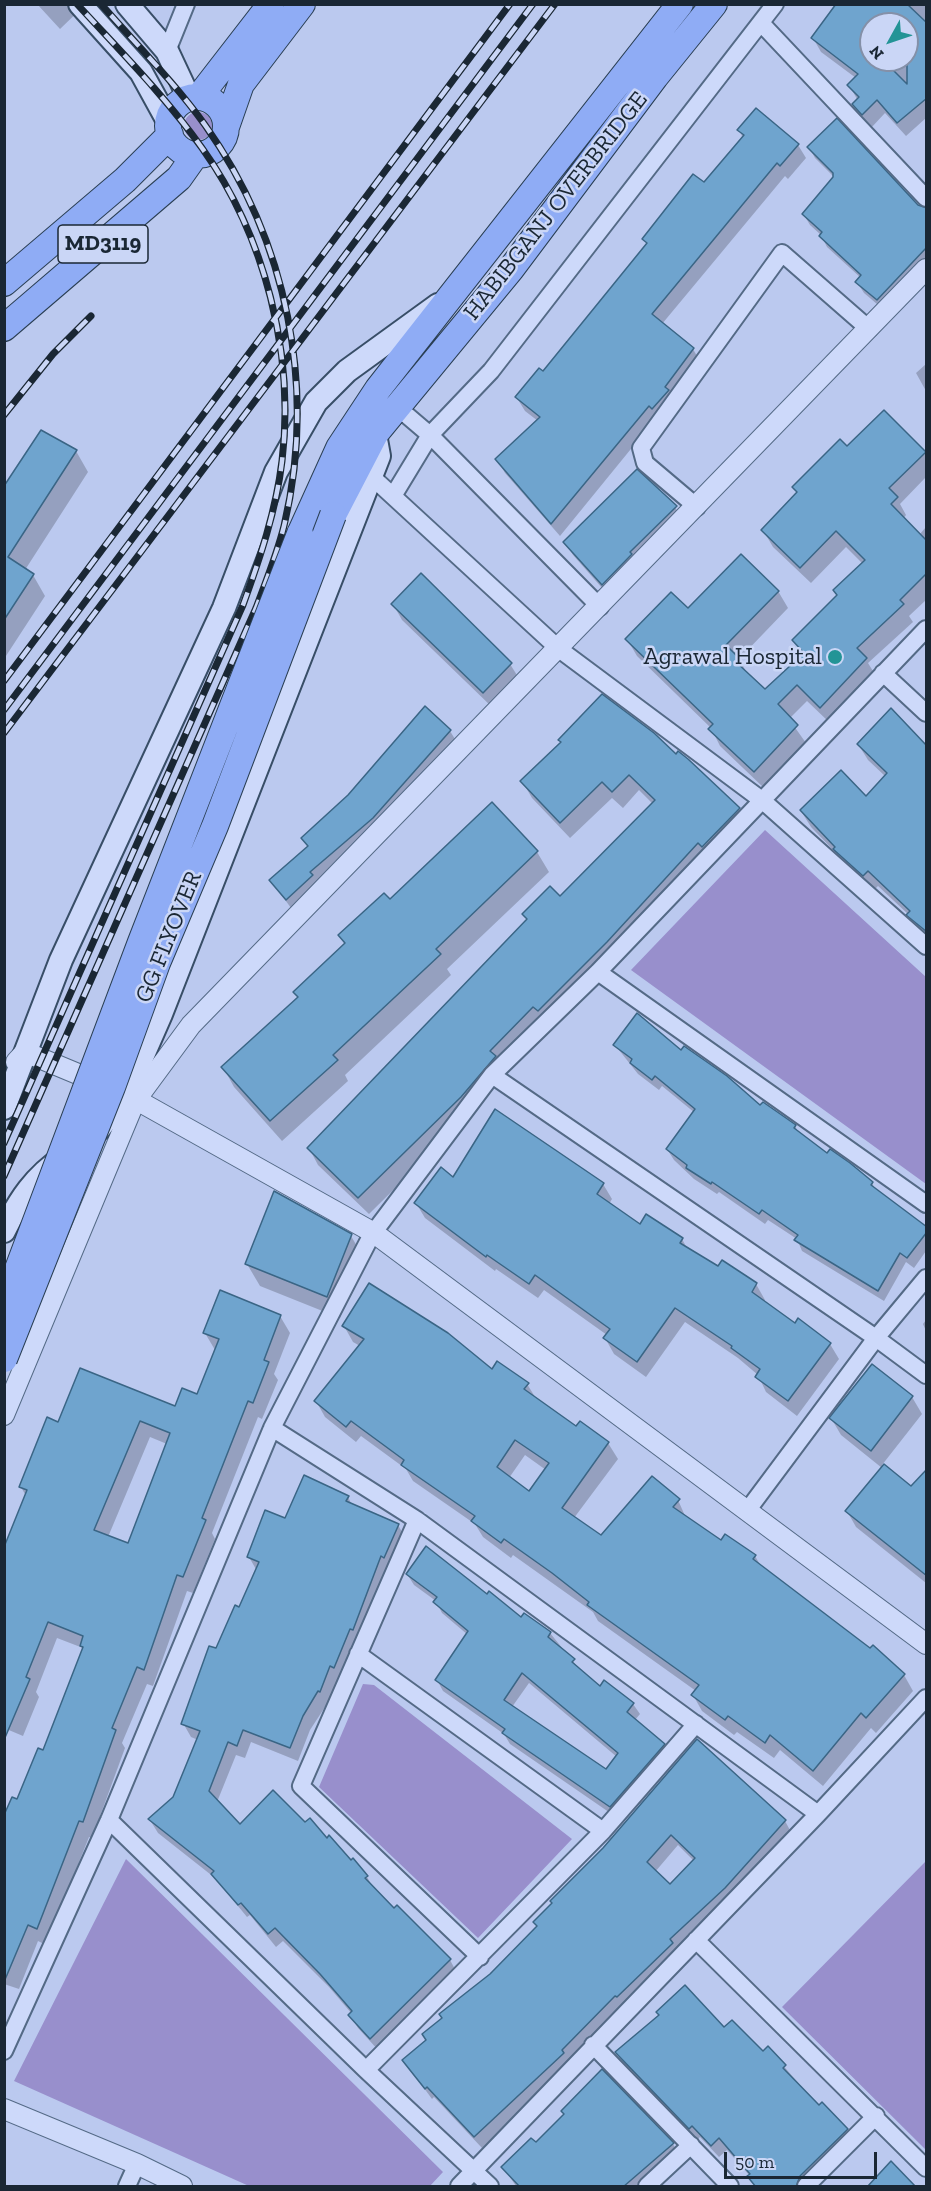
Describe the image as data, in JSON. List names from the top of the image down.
{
  "streets": {
    "main road": ["HABIBGANJ OVERBRIDGE", "MD3119", "GG FLYOVER"]
  },
  "crossings": [
    ["HABIBGANJ OVERBRIDGE", "GG FLYOVER"]
  ],
  "places": ["Agrawal Hospital"],
  "scale_bar": "50 m",
  "north": "bottom left"
}
